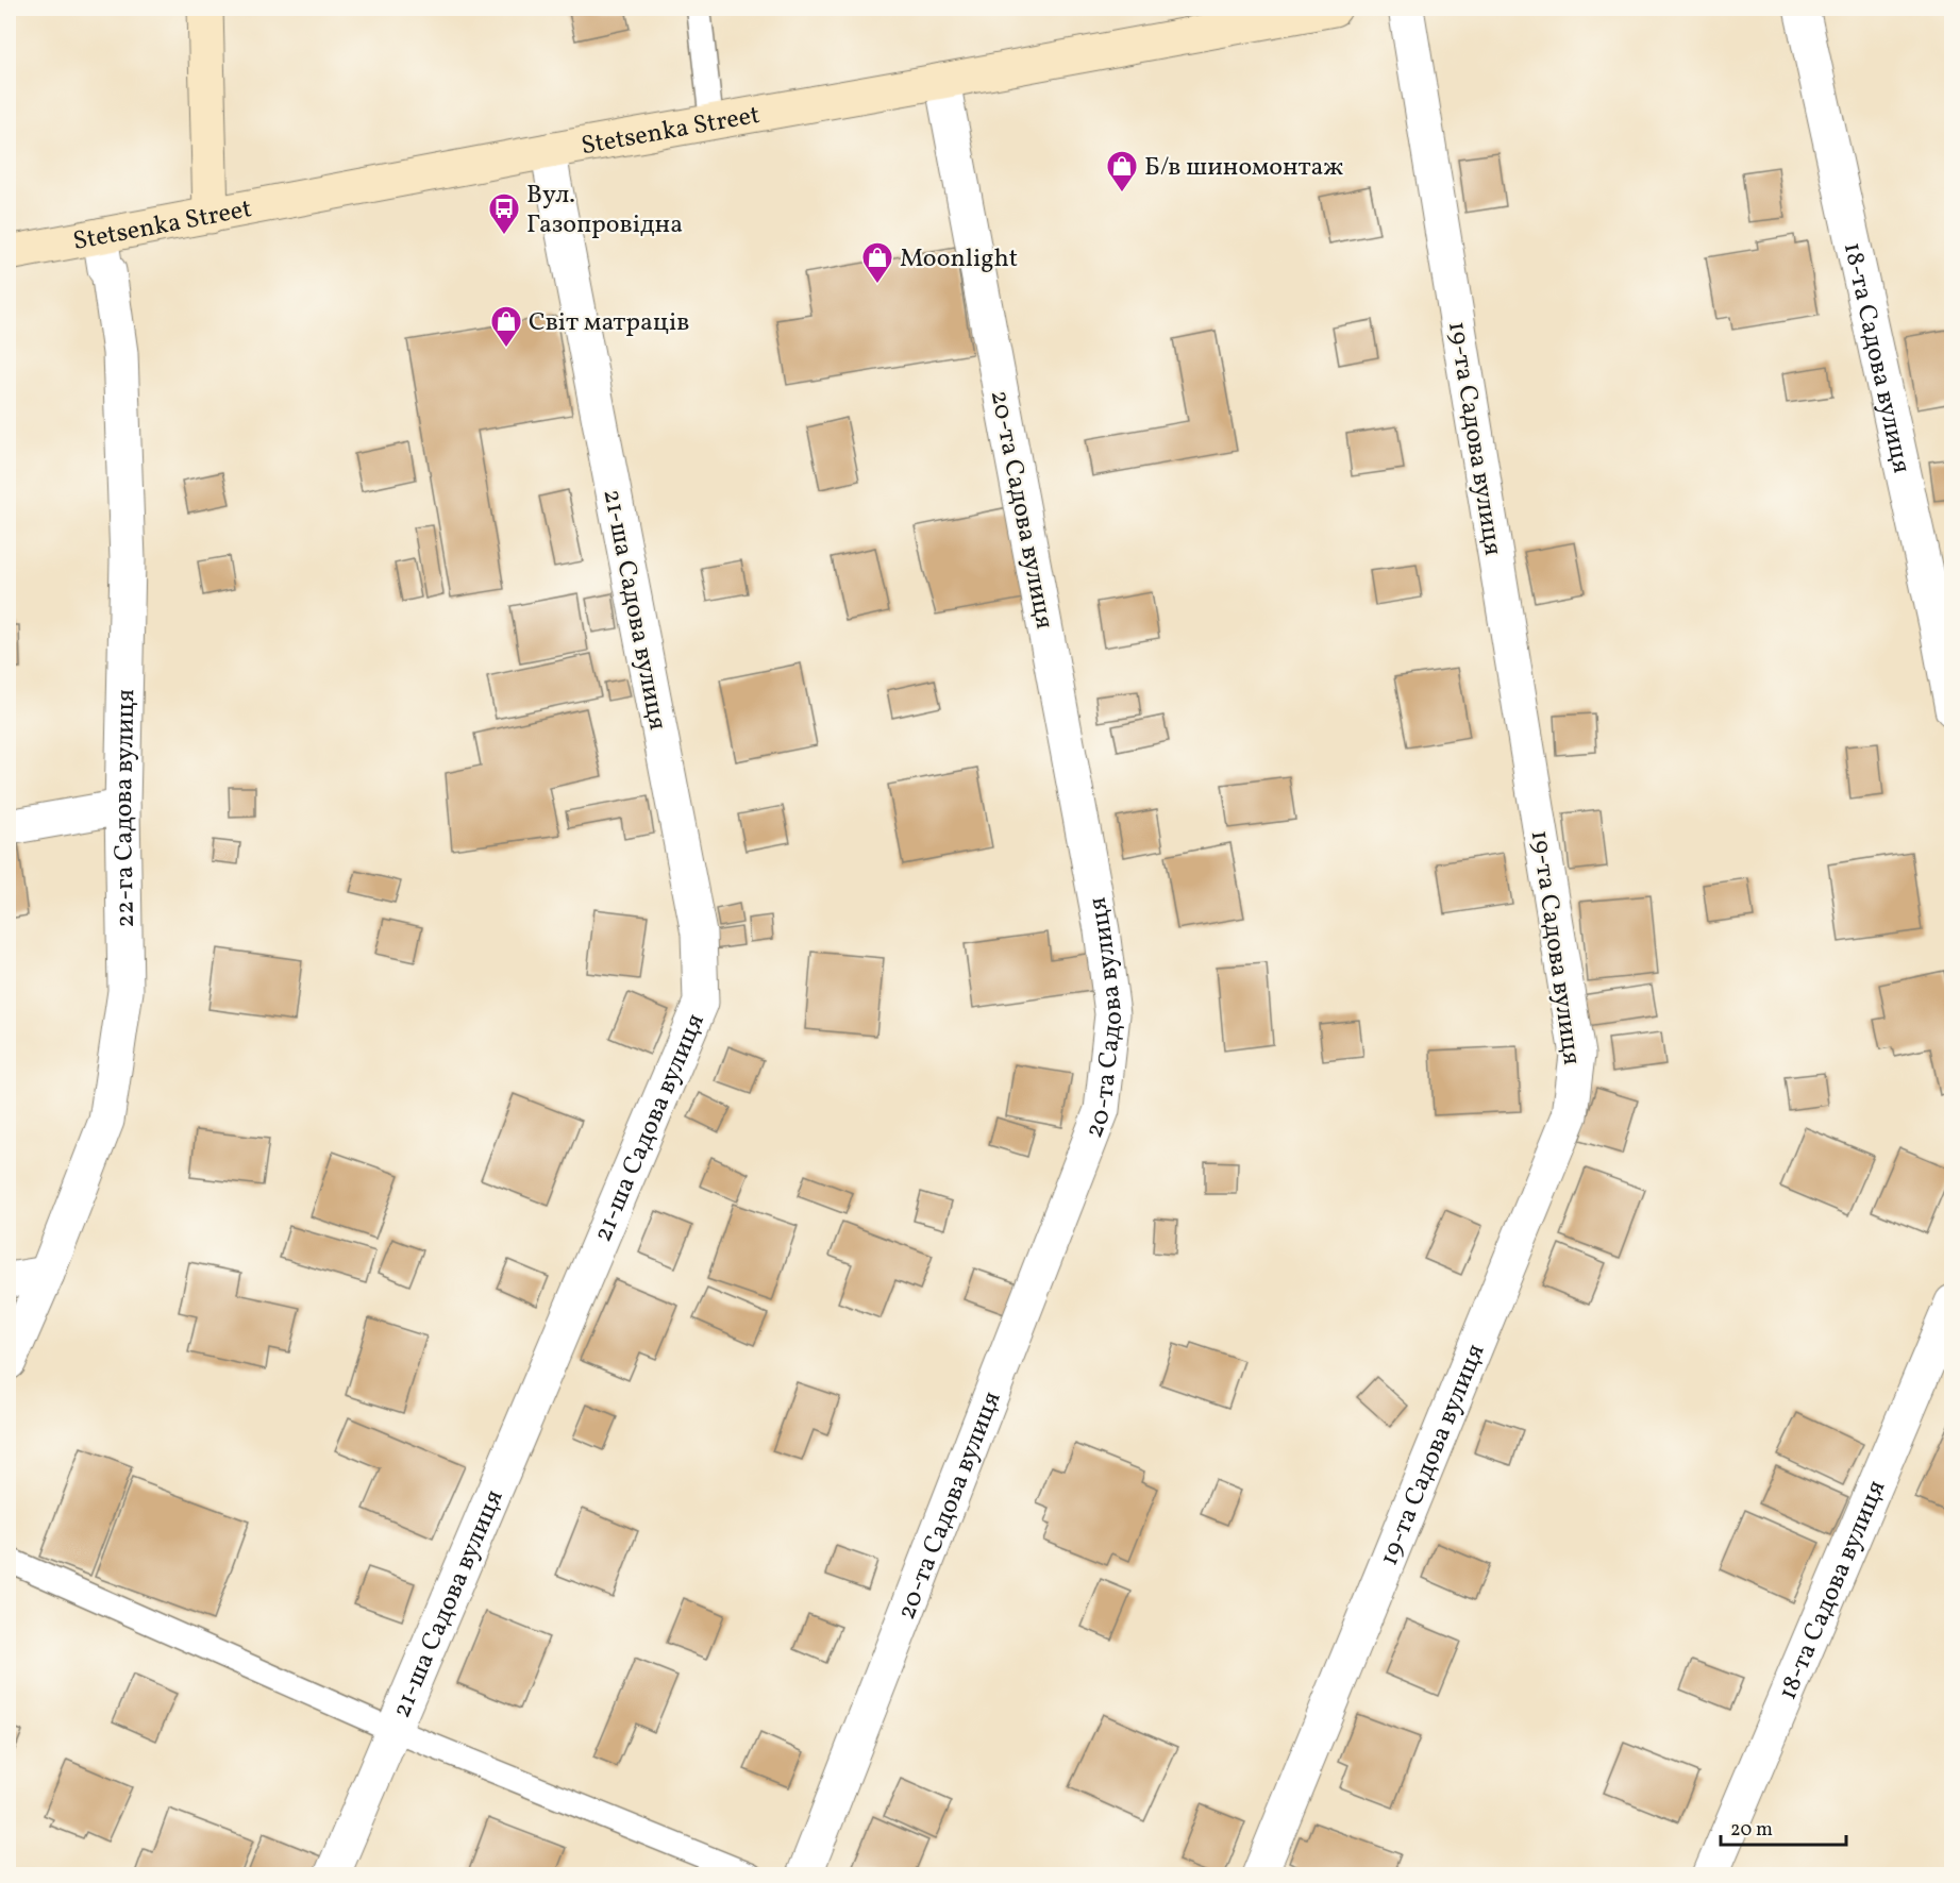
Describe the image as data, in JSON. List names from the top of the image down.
{
  "streets": {
    "main road": ["Stetsenka Street"],
    "street": [
      "18-та Садова вулиця",
      "19-та Садова вулиця",
      "20-та Садова вулиця",
      "21-ша Садова вулиця",
      "22-га Садова вулиця"
    ]
  },
  "crossings": [
    ["Stetsenka Street", "20-та Садова вулиця"],
    ["Stetsenka Street", "21-ша Садова вулиця"],
    ["Stetsenka Street", "22-га Садова вулиця"]
  ],
  "places": {
    "shop": ["Б/в шиномонтаж", "Moonlight", "Світ матраців"],
    "bus stop": ["Вул. Газопровідна"]
  },
  "scale_bar": "20 m"
}
